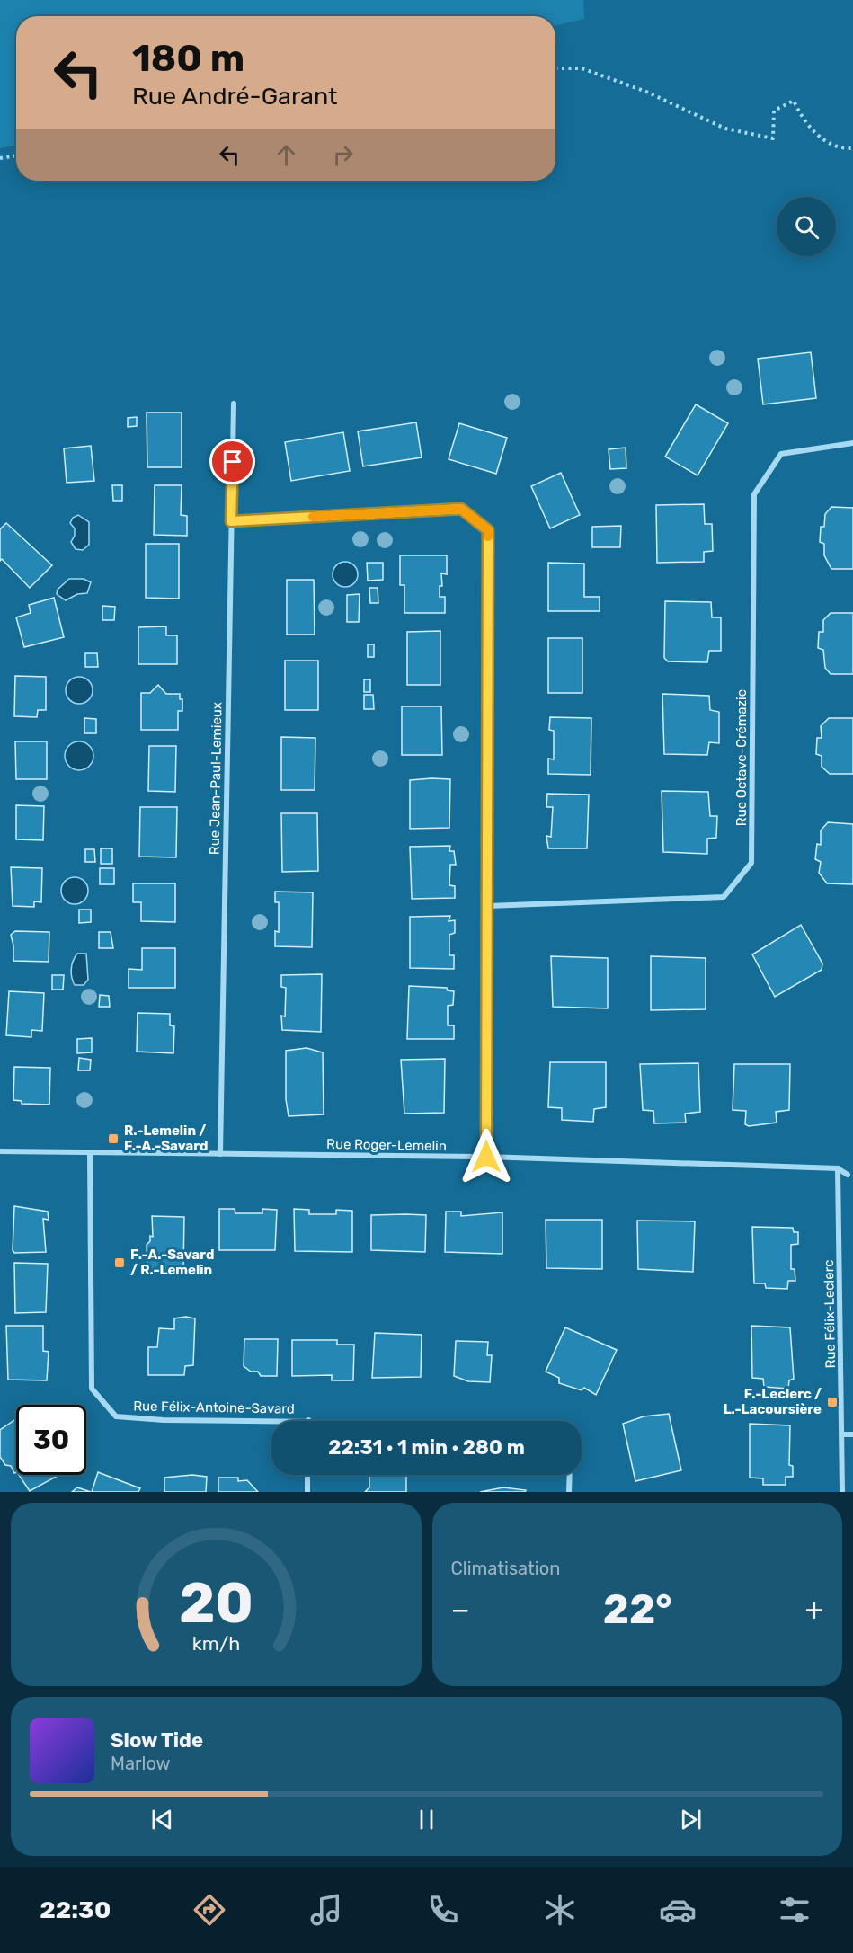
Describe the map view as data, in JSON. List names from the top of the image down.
{
  "streets": {
    "street": [
      "Rue Octave-Crémazie",
      "Rue Jean-Paul-Lemieux",
      "Rue Roger-Lemelin",
      "Rue Félix-Leclerc",
      "Rue Félix-Antoine-Savard"
    ]
  },
  "crossings": [
    ["Rue Jean-Paul-Lemieux", "Rue Roger-Lemelin"],
    ["Rue Roger-Lemelin", "Rue Félix-Leclerc"],
    ["Rue Roger-Lemelin", "Rue Félix-Antoine-Savard"]
  ],
  "places": {
    "transit": ["R.-Lemelin / F.-A.-Savard", "F.-A.-Savard / R.-Lemelin", "F.-Leclerc / L.-Lacoursière"]
  },
  "page": {
    "turn": ["180 m", "Rue André-Garant"],
    "limit": "30",
    "trip": "22:31 · 1 min · 280 m",
    "tile": "Climatisation",
    "heat": ["−", "22°", "+"],
    "song": ["Slow Tide", "Marlow"],
    "tabs": "22:30",
    "gauge": ["20", "km/h"]
  }
}
